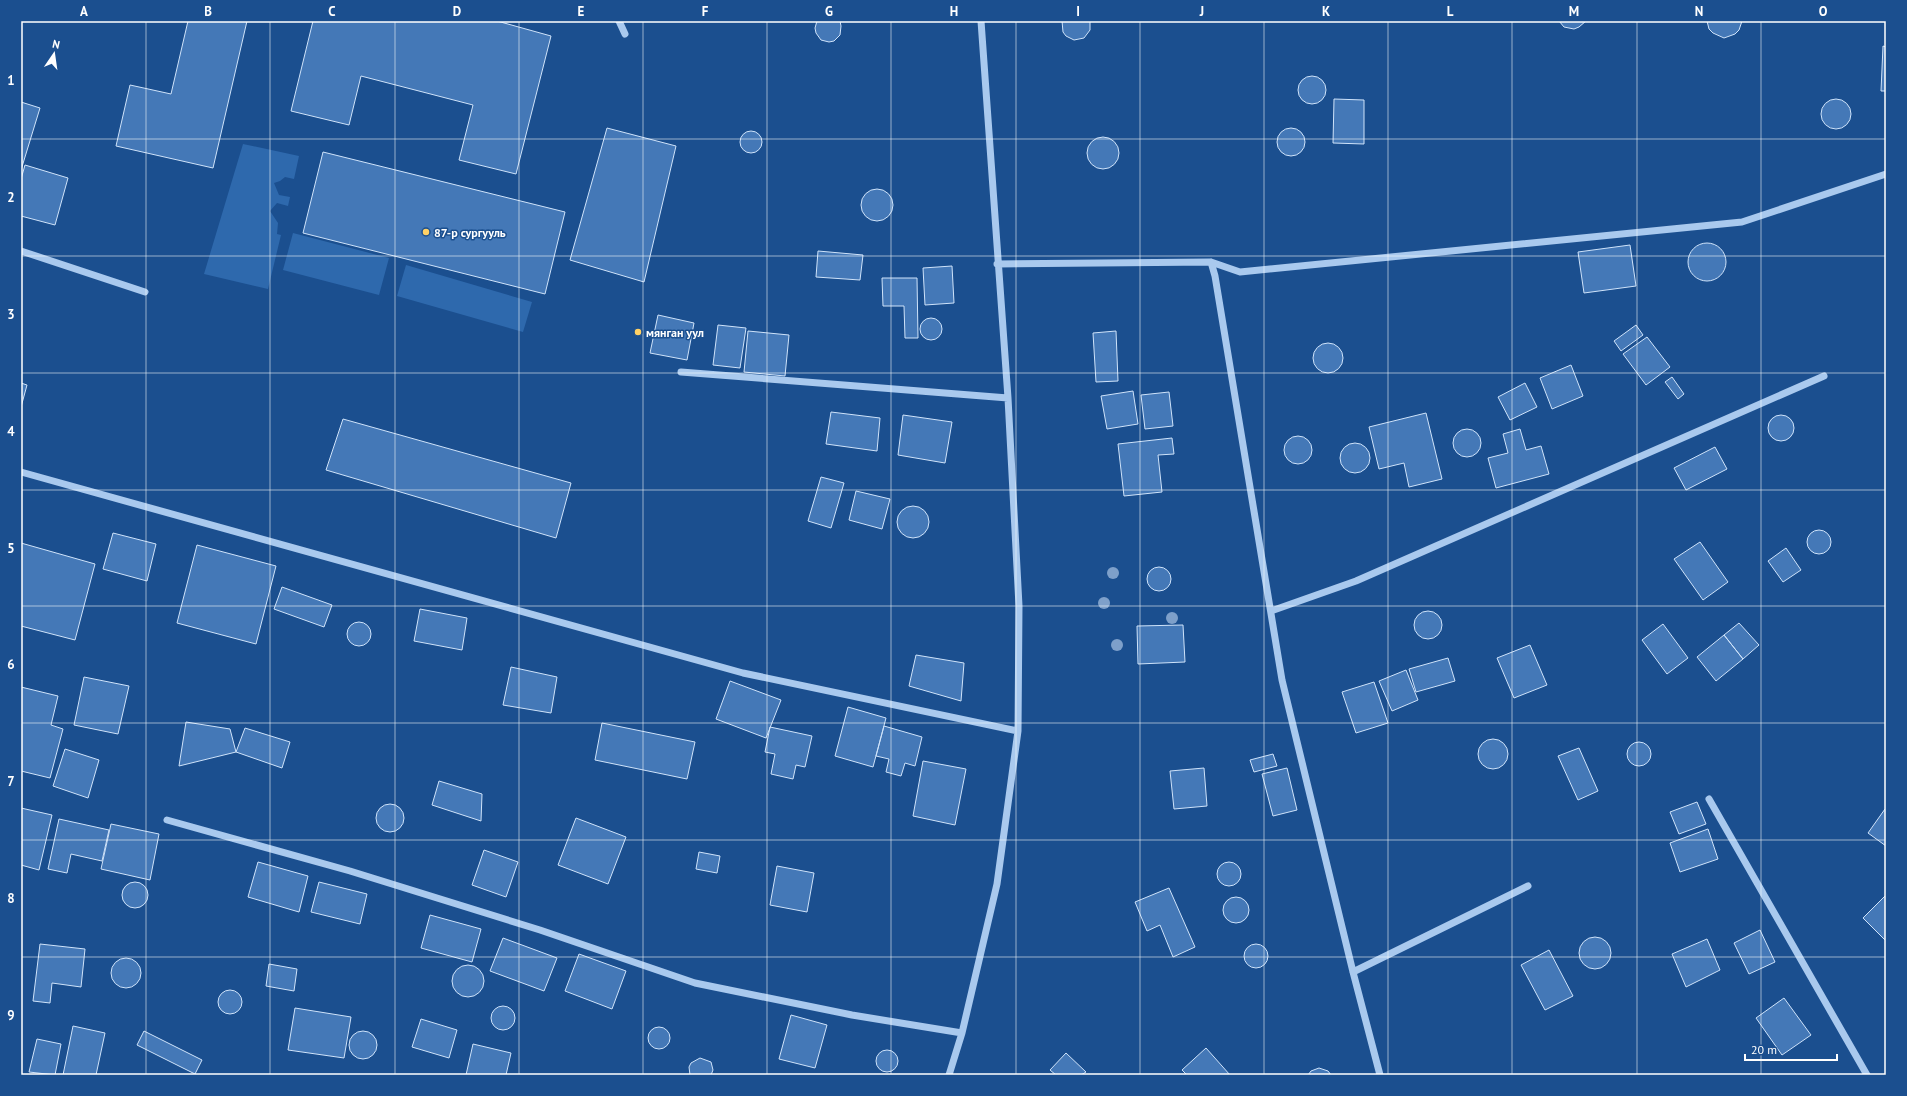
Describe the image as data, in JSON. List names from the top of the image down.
{
  "places": ["87-р сургууль", "мянган уул"],
  "scale_bar": "20 m",
  "north": "top",
  "grid": {
    "columns": [
      "A",
      "B",
      "C",
      "D",
      "E",
      "F",
      "G",
      "H",
      "I",
      "J",
      "K",
      "L",
      "M",
      "N",
      "O"
    ],
    "rows": [
      "1",
      "2",
      "3",
      "4",
      "5",
      "6",
      "7",
      "8",
      "9"
    ]
  }
}
